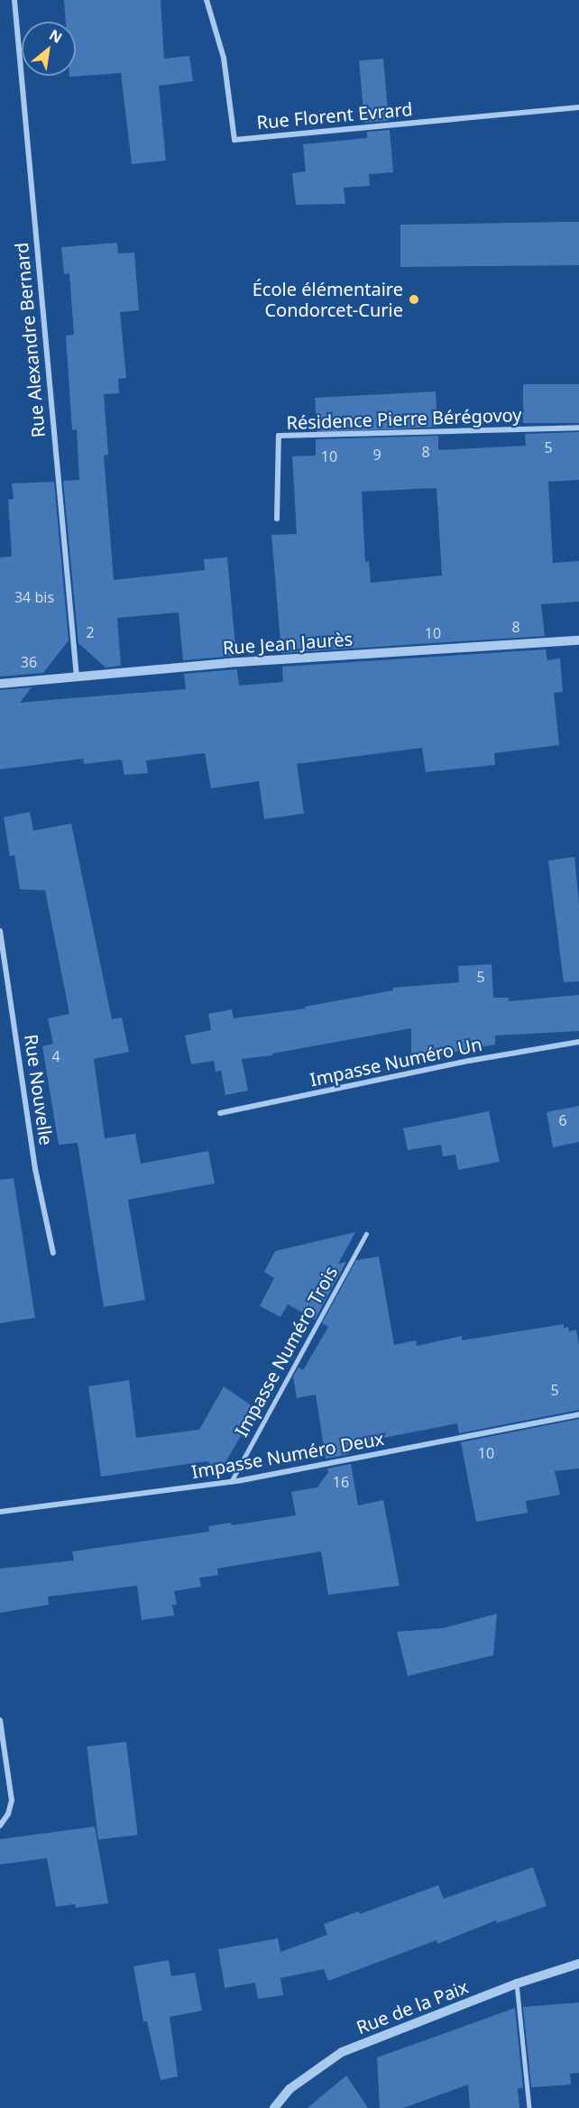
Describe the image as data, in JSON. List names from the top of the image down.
{
  "streets": {
    "street": [
      "Rue Florent Evrard",
      "Rue Alexandre Bernard",
      "Résidence Pierre Bérégovoy",
      "Rue Jean Jaurès",
      "Impasse Numéro Un",
      "Rue Nouvelle",
      "Impasse Numéro Deux",
      "Rue de la Paix"
    ],
    "lane": ["Impasse Numéro Trois"]
  },
  "crossings": [
    ["Rue Alexandre Bernard", "Rue Jean Jaurès"],
    ["Impasse Numéro Trois", "Impasse Numéro Deux"]
  ],
  "places": ["École élémentaire Condorcet-Curie"],
  "house_numbers": [
    "5",
    "8",
    "9",
    "10",
    "34 bis",
    "8",
    "2",
    "10",
    "36",
    "5",
    "4",
    "6",
    "5",
    "10",
    "16"
  ],
  "north": "top right"
}
